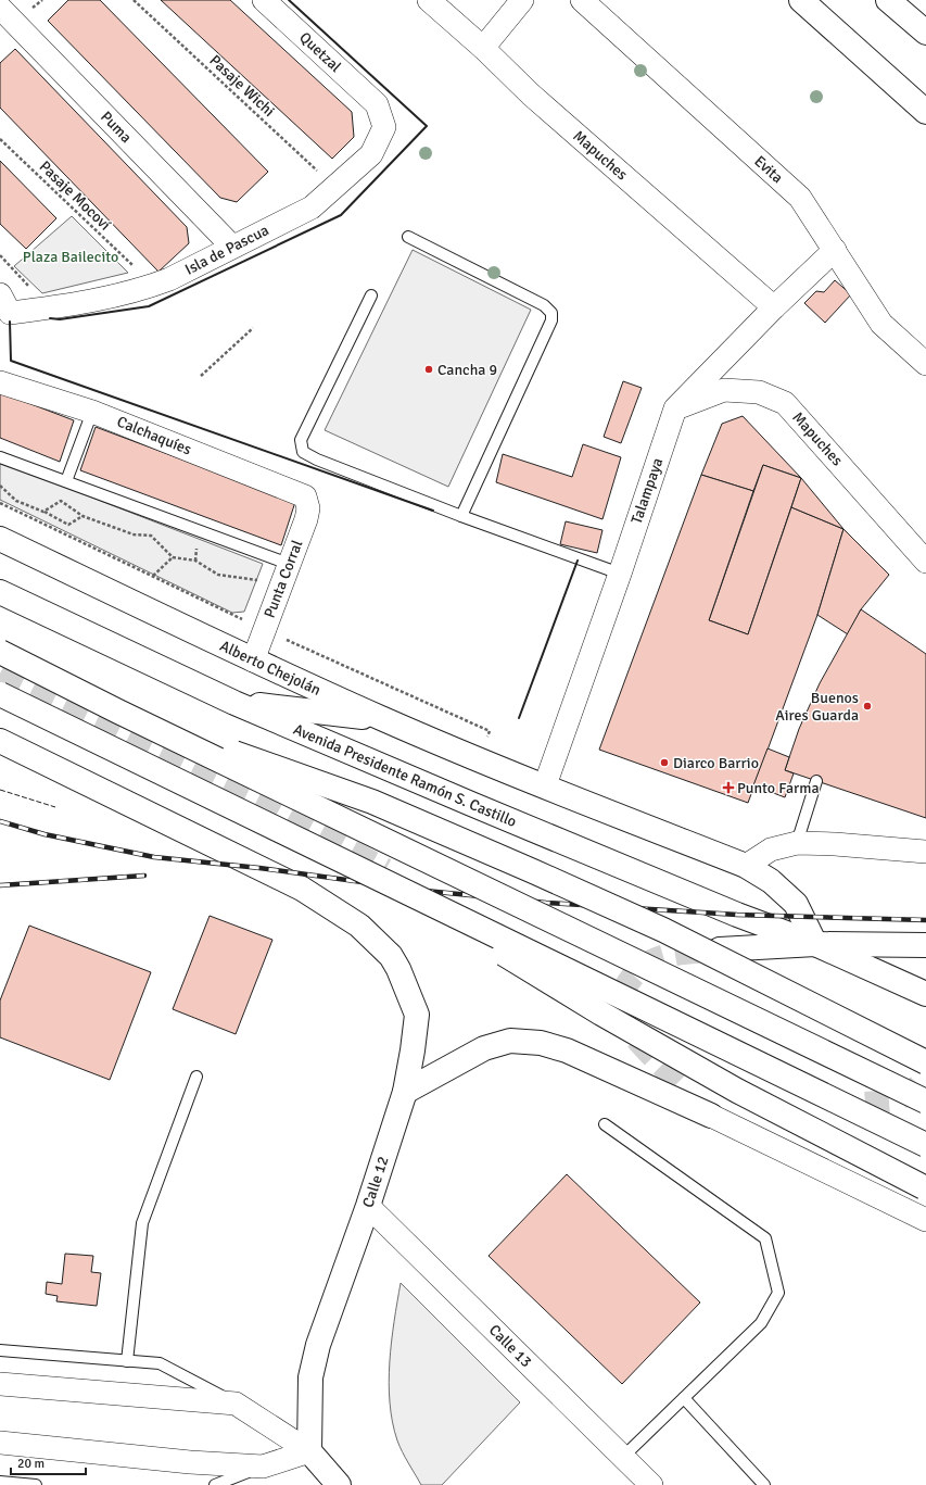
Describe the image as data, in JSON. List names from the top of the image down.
{
  "streets": {
    "main road": ["Alberto Chejolán", "Avenida Presidente Ramón S. Castillo", "Calle 12"],
    "street": [
      "Quetzal",
      "Puma",
      "Mapuches",
      "Evita",
      "Isla de Pascua",
      "Calchaquíes",
      "Talampaya",
      "Punta Corral",
      "Calle 13"
    ],
    "path": ["Pasaje Wichi", "Pasaje Mocoví"]
  },
  "crossings": [
    ["Quetzal", "Isla de Pascua"],
    ["Pasaje Wichi", "Isla de Pascua"],
    ["Puma", "Isla de Pascua"],
    ["Mapuches", "Talampaya"],
    ["Evita", "Talampaya"],
    ["Pasaje Mocoví", "Isla de Pascua"],
    ["Calchaquíes", "Punta Corral"],
    ["Talampaya", "Alberto Chejolán"],
    ["Punta Corral", "Alberto Chejolán"],
    ["Calle 12", "Calle 13"]
  ],
  "parks": ["Plaza Bailecito"],
  "places": {
    "other": ["Cancha 9", "Buenos Aires Guarda", "Diarco Barrio"],
    "health": ["Punto Farma"]
  },
  "scale_bar": "20 m"
}
